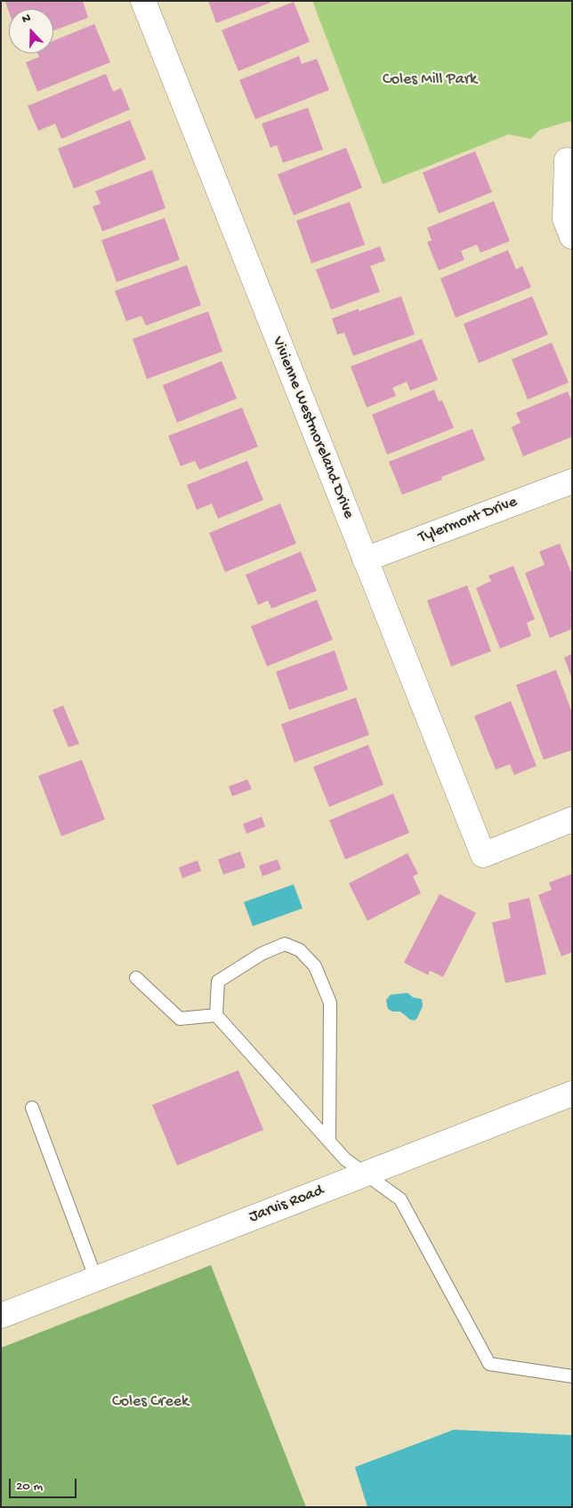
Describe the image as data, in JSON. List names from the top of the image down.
{
  "streets": {
    "street": ["Vivienne Westmoreland Drive", "Tylermont Drive", "Jarvis Road"]
  },
  "crossings": [
    ["Vivienne Westmoreland Drive", "Tylermont Drive"]
  ],
  "parks": ["Coles Mill Park", "Coles Creek"],
  "scale_bar": "20 m",
  "north": "top"
}
